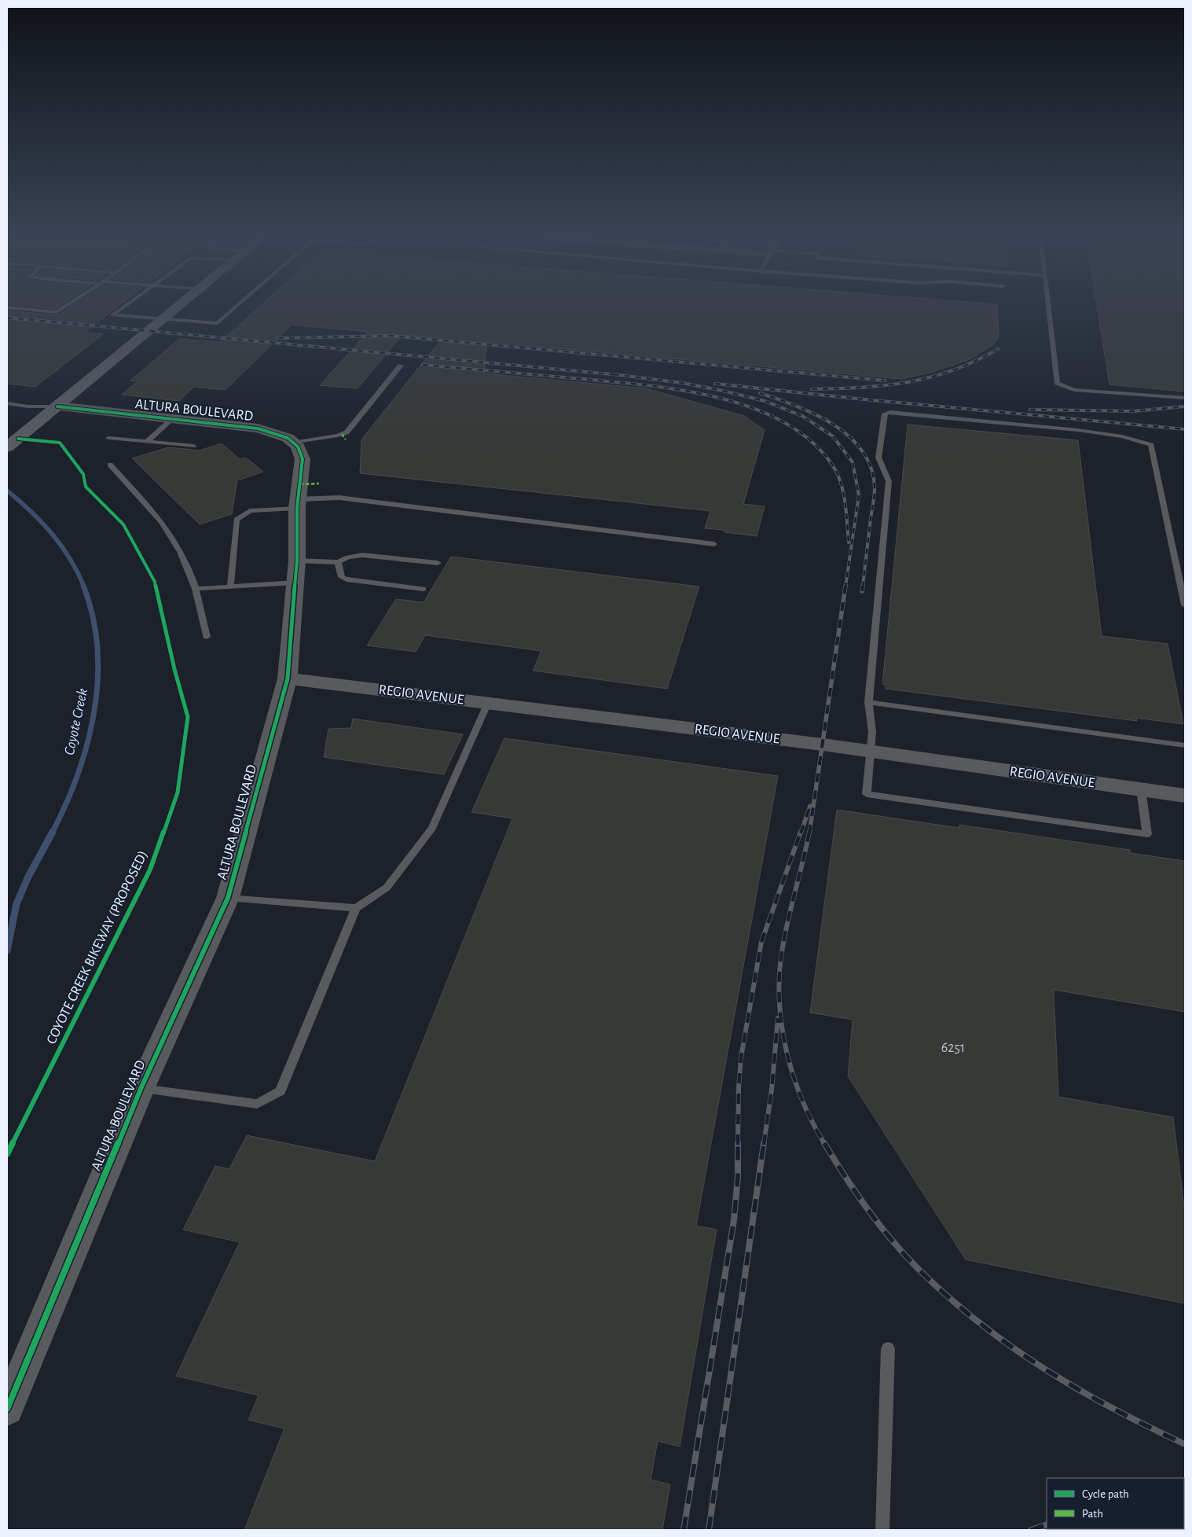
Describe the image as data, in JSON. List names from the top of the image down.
{
  "streets": {
    "street": ["ALTURA BOULEVARD", "REGIO AVENUE"],
    "cycle path": ["COYOTE CREEK BIKEWAY (PROPOSED)"]
  },
  "crossings": [
    ["ALTURA BOULEVARD", "REGIO AVENUE"]
  ],
  "water": ["Coyote Creek"],
  "house_numbers": ["6251"],
  "legend": ["Cycle path", "Path"]
}
